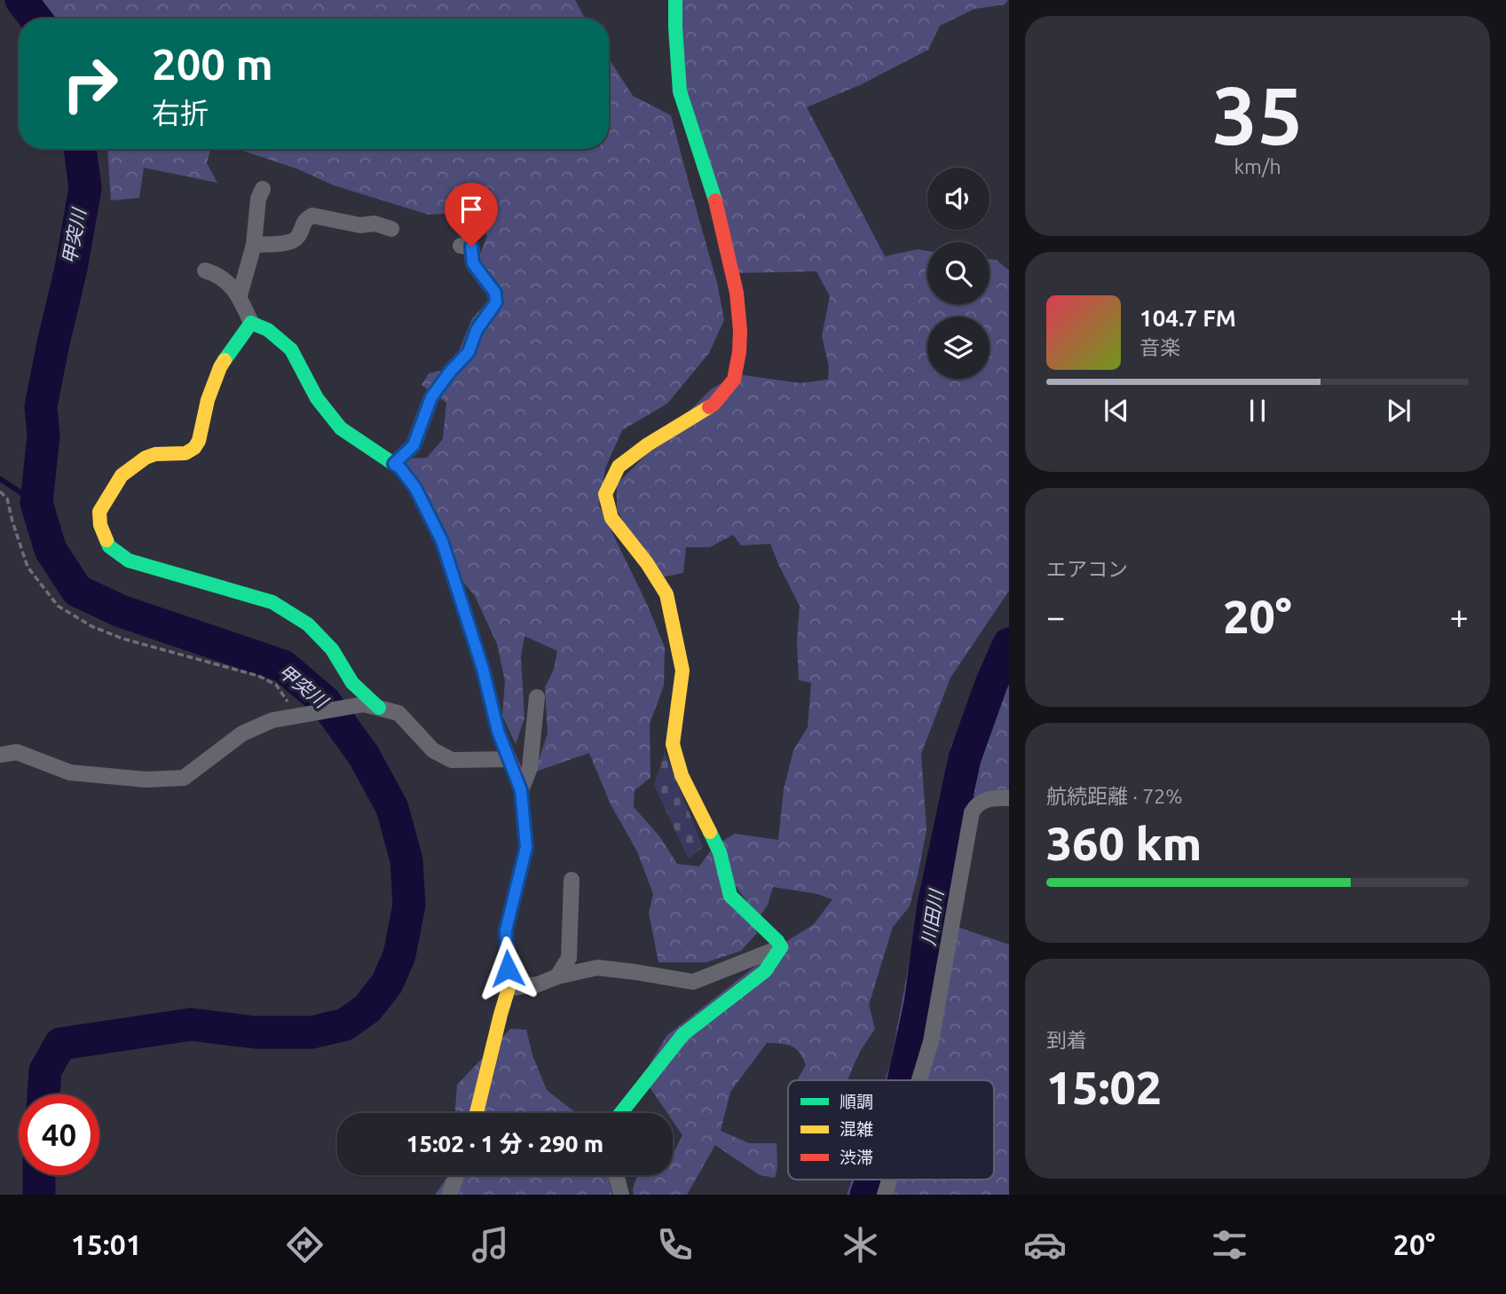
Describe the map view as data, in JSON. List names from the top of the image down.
{
  "water": ["甲突川", "川田川"],
  "legend": ["順調", "混雑", "渋滞"],
  "page": {
    "tile": [
      ["35", "km/h"],
      "エアコン",
      ["航続距離 · 72%", "360 km"],
      ["到着", "15:02"]
    ],
    "turn": ["200 m", "右折"],
    "song": ["104.7 FM", "音楽"],
    "heat": ["−", "20°", "+"],
    "limit": "40",
    "trip": "15:02 · 1 分 · 290 m",
    "tabs": ["15:01", "20°"]
  }
}
